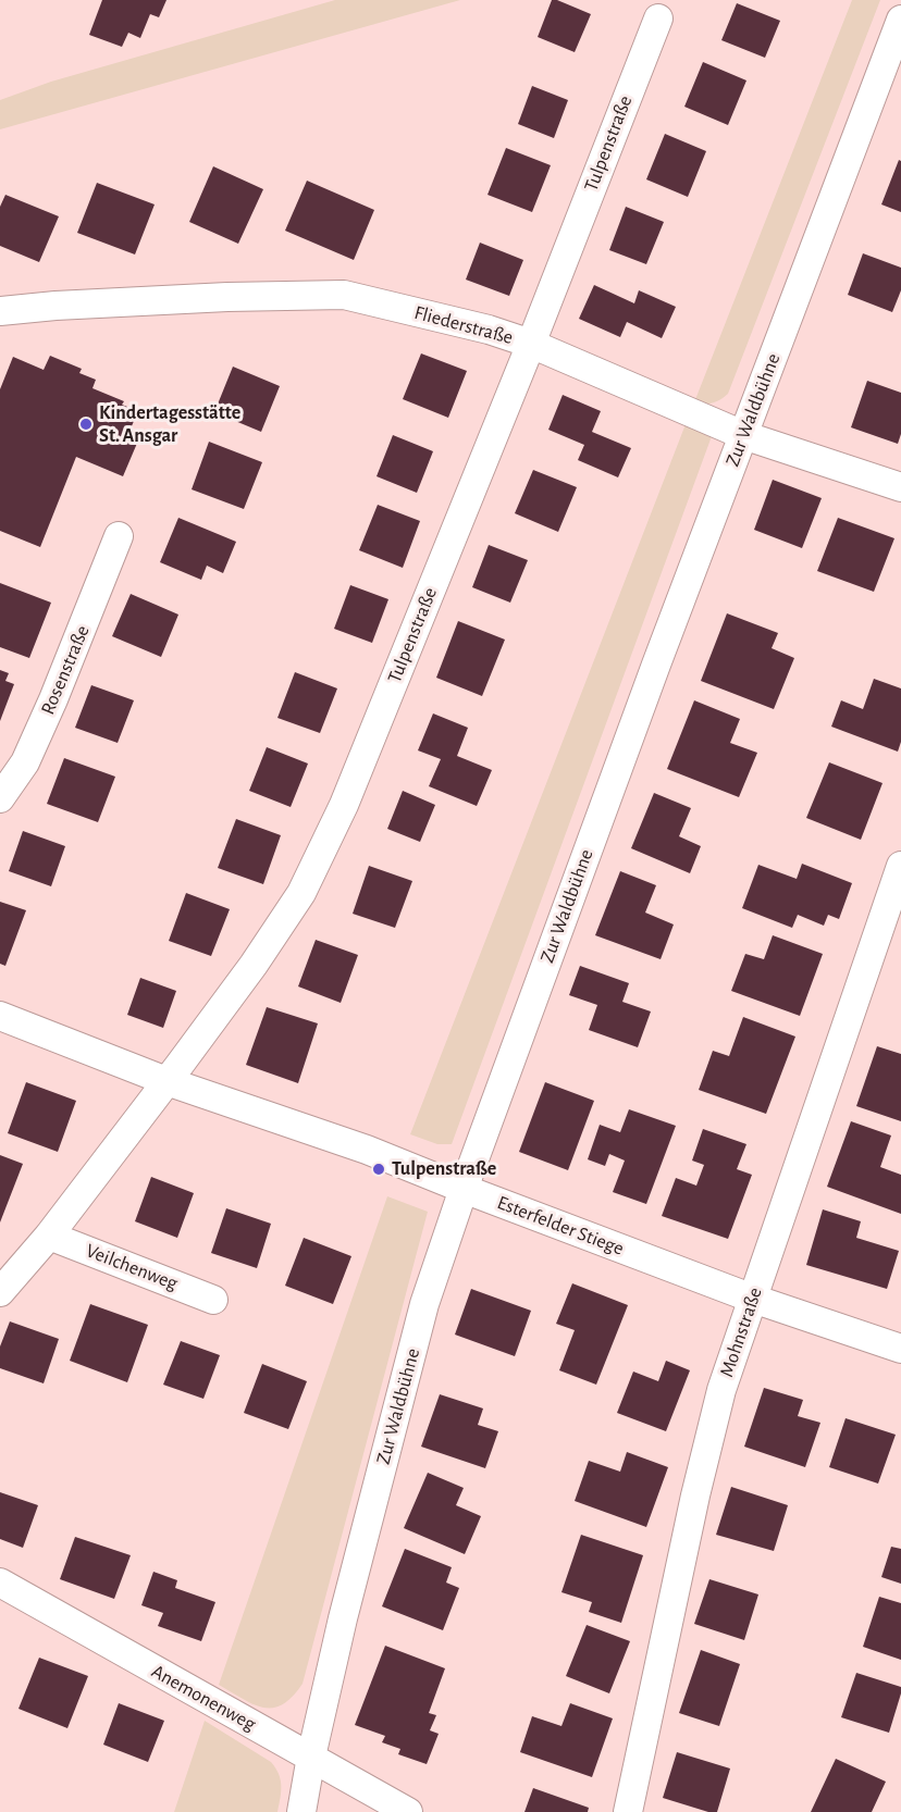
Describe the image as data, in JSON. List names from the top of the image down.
{
  "streets": {
    "street": [
      "Tulpenstraße",
      "Fliederstraße",
      "Zur Waldbühne",
      "Rosenstraße",
      "Esterfelder Stiege",
      "Veilchenweg",
      "Mohnstraße",
      "Anemonenweg"
    ]
  },
  "crossings": [
    ["Tulpenstraße", "Fliederstraße"],
    ["Tulpenstraße", "Esterfelder Stiege"],
    ["Tulpenstraße", "Veilchenweg"],
    ["Fliederstraße", "Zur Waldbühne"],
    ["Zur Waldbühne", "Esterfelder Stiege"],
    ["Zur Waldbühne", "Anemonenweg"],
    ["Esterfelder Stiege", "Mohnstraße"]
  ],
  "places": ["Kindertagesstätte St. Ansgar", "Tulpenstraße"]
}
